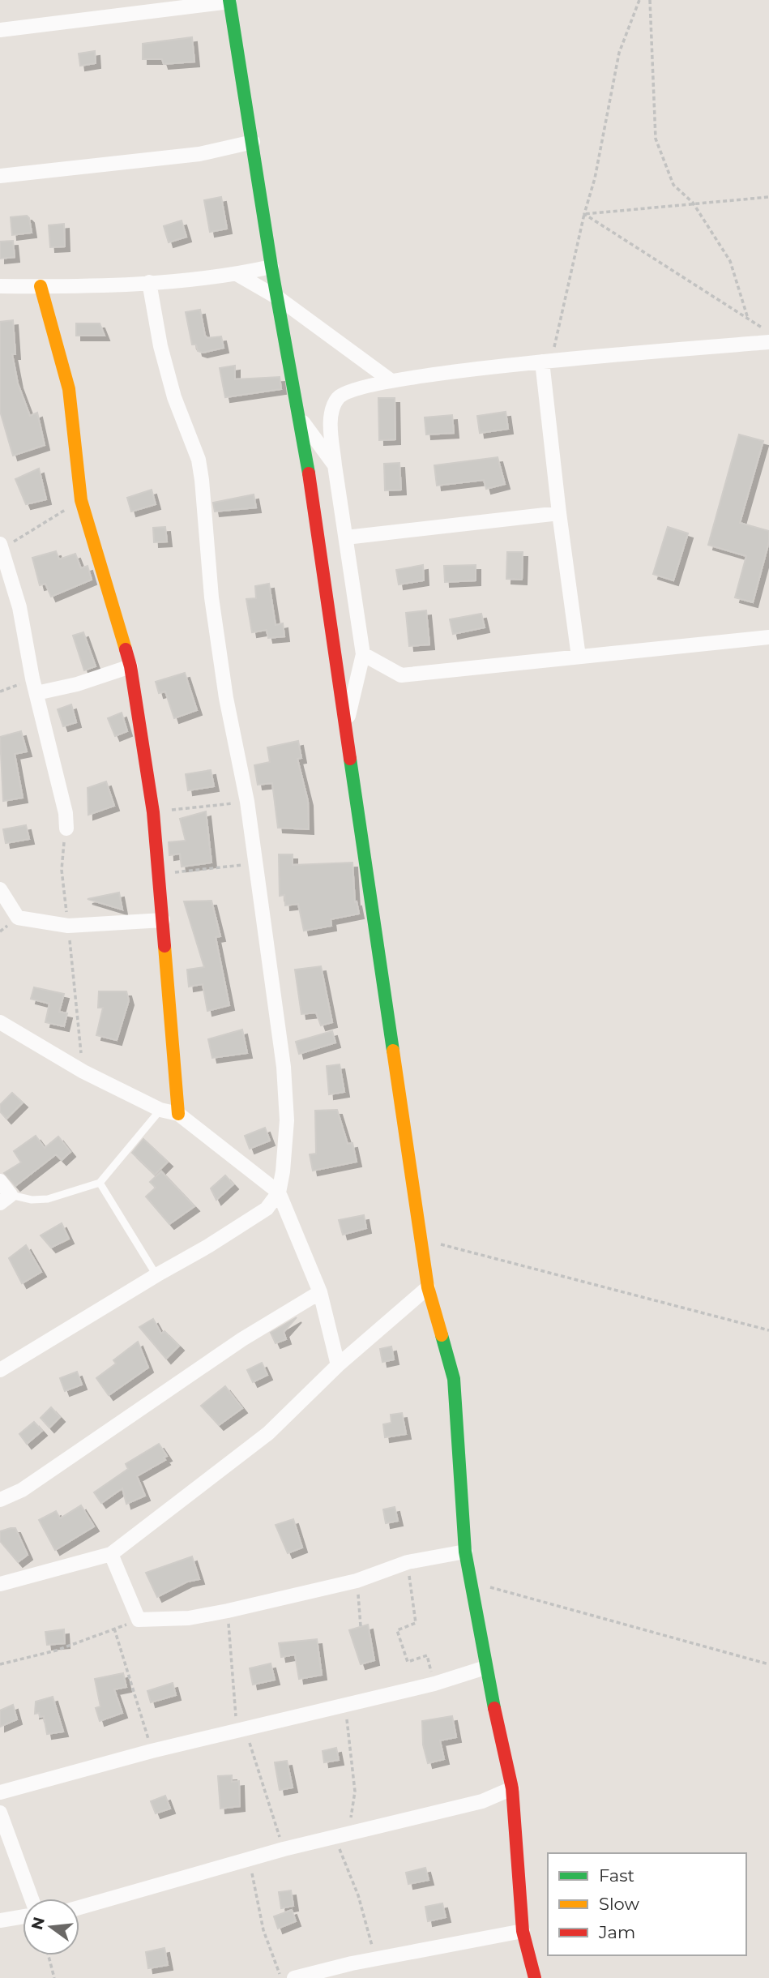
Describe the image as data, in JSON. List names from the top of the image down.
{
  "legend": ["Fast", "Slow", "Jam"],
  "north": "left"
}
